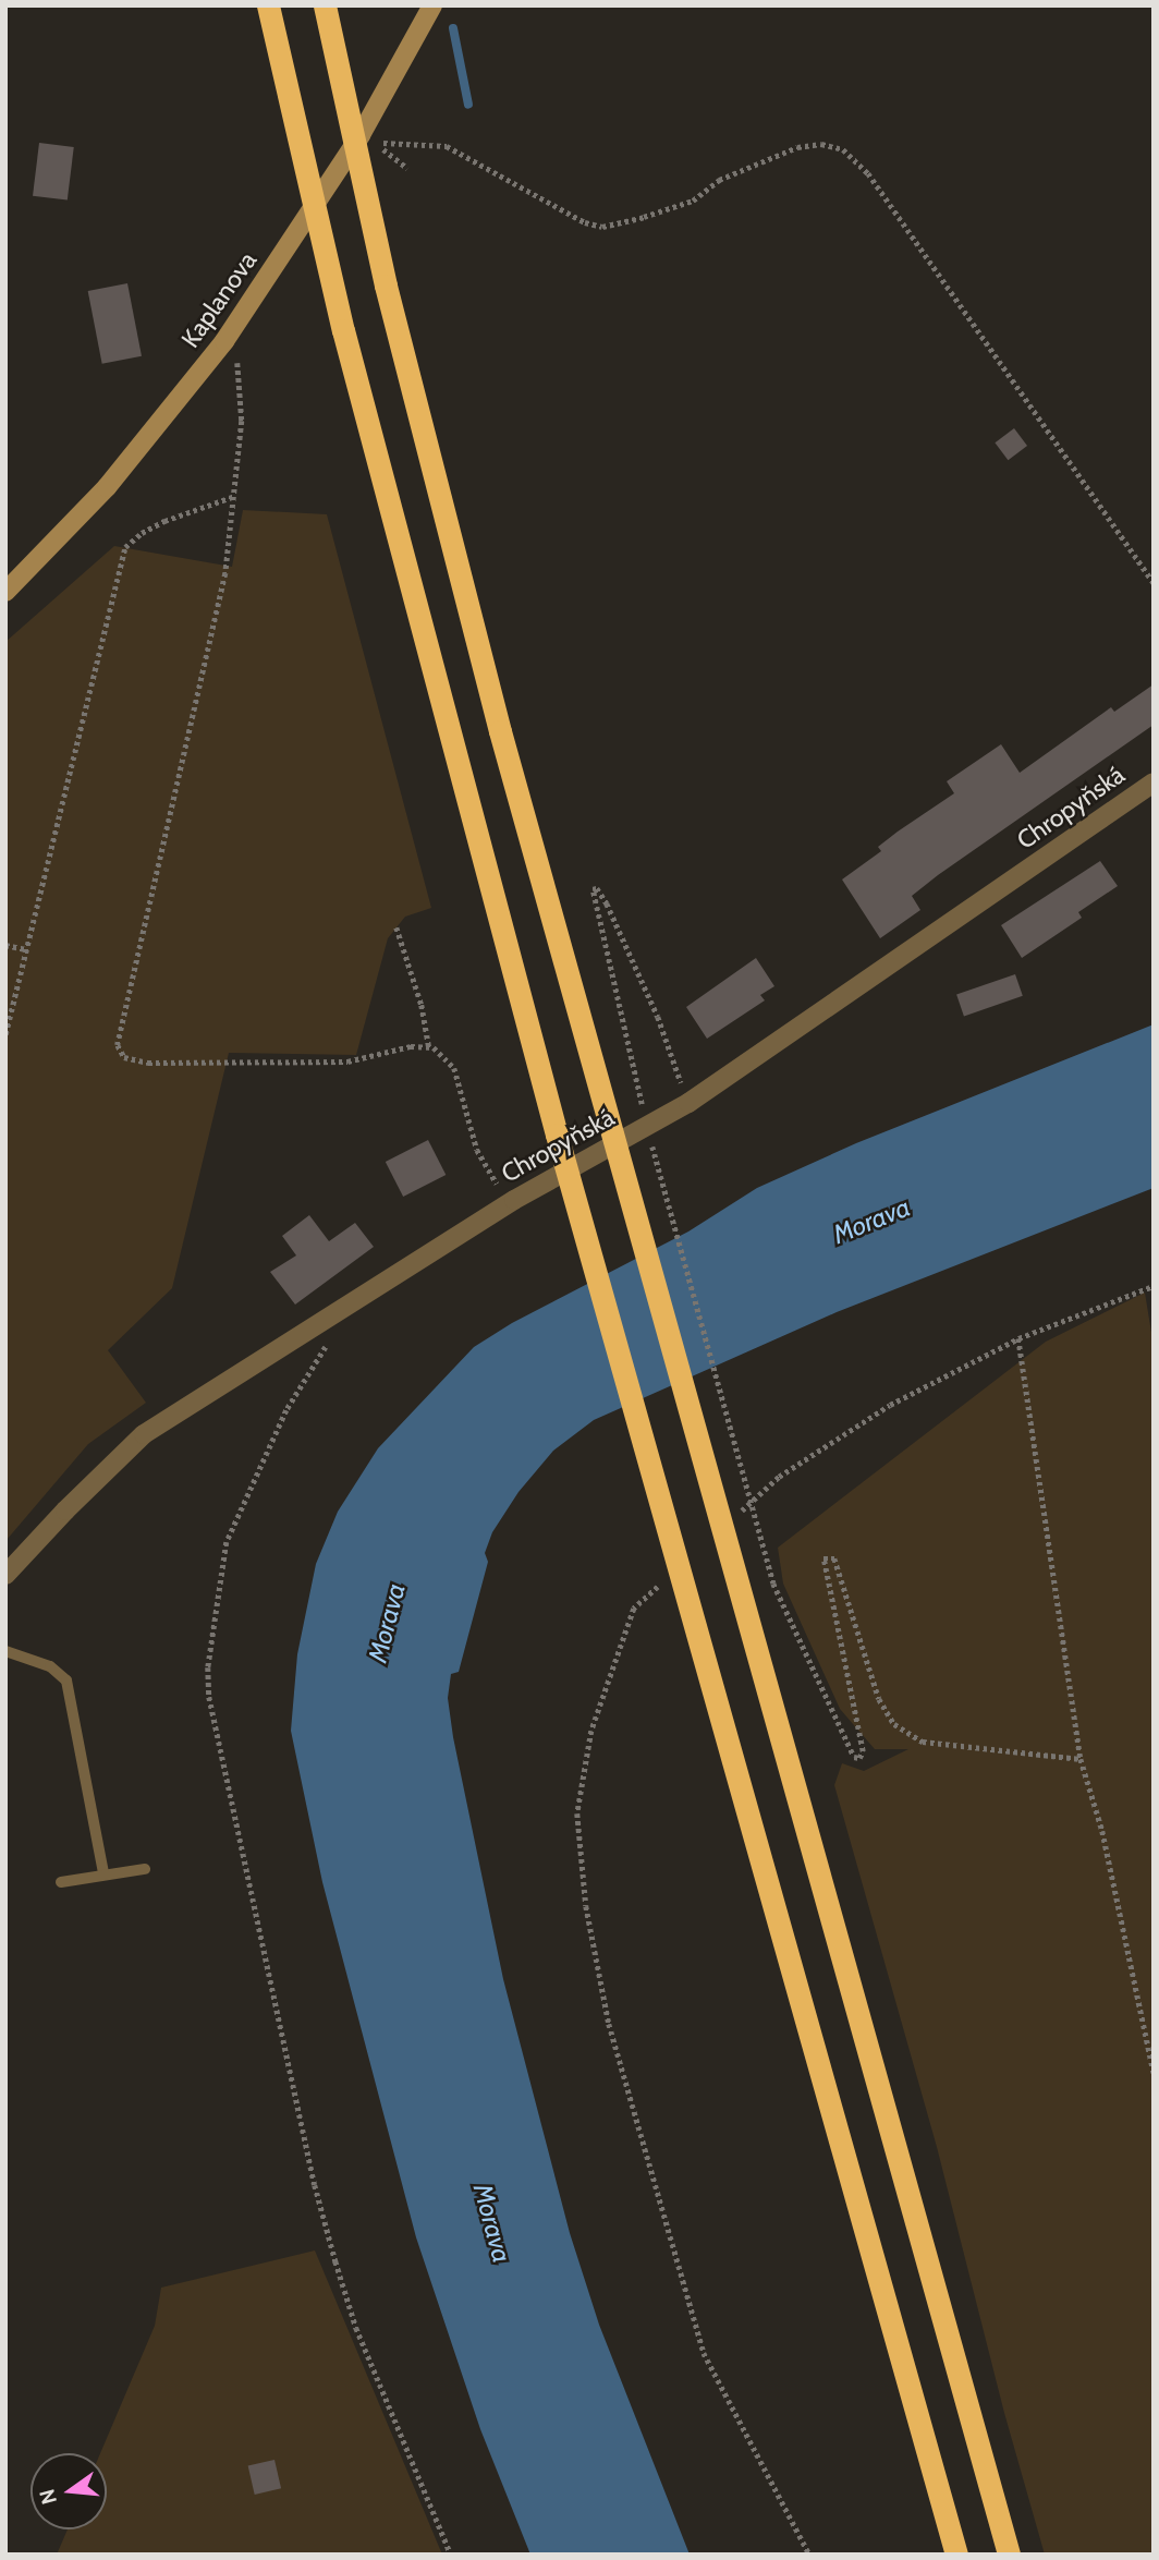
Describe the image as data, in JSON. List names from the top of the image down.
{
  "streets": {
    "main road": ["Kaplanova"],
    "street": ["Chropyňská"]
  },
  "water": ["Morava"],
  "north": "left"
}
